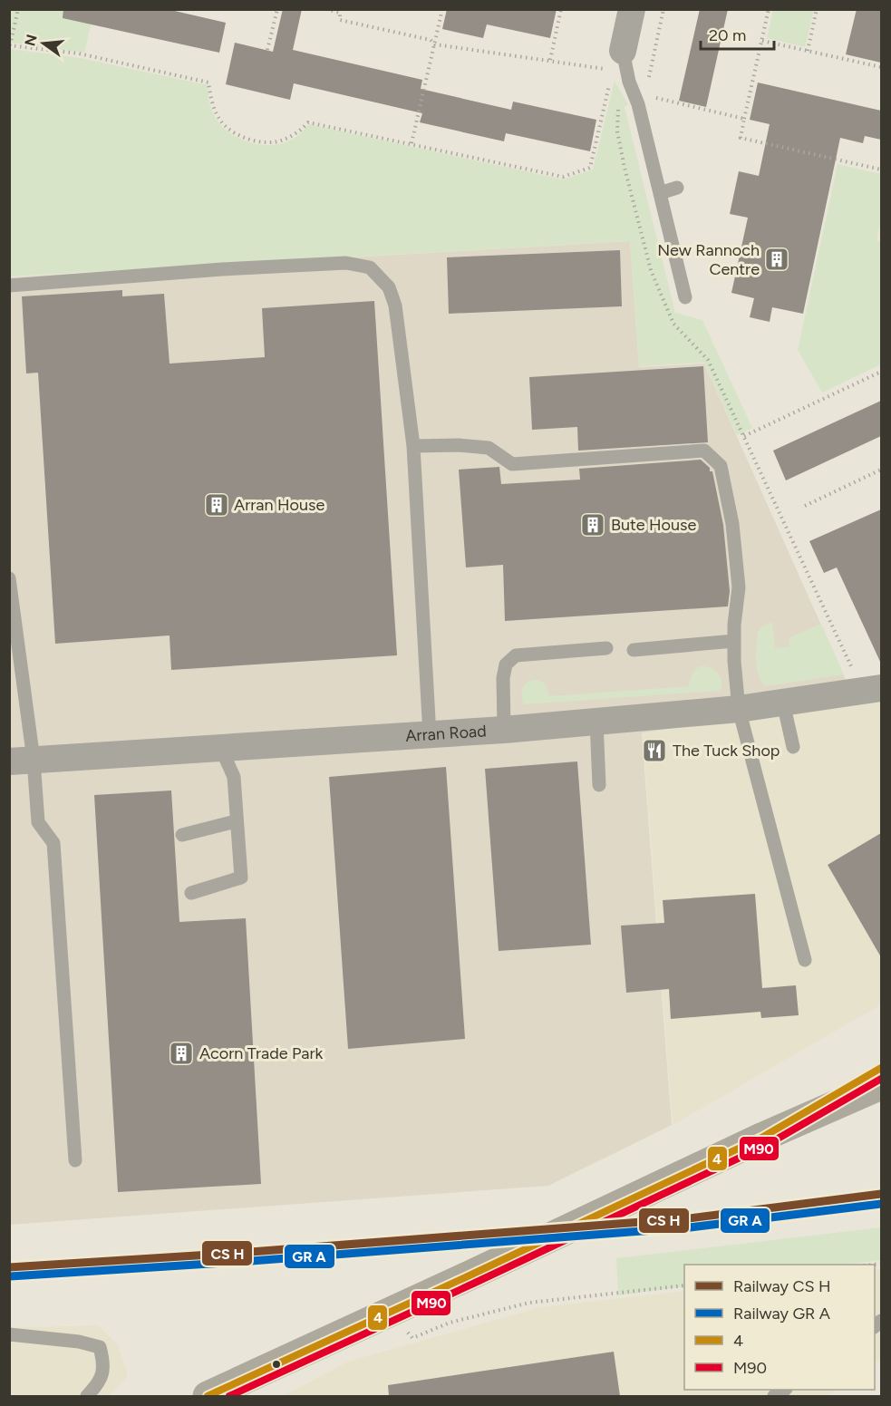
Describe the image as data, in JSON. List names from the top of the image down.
{
  "streets": {
    "street": ["Arran Road"]
  },
  "places": {
    "building": [
      "New Rannoch Centre",
      "Arran House",
      "Bute House",
      "Acorn Trade Park"
    ],
    "restaurant": ["The Tuck Shop"]
  },
  "lines": ["transit line 4", "transit line M90"],
  "legend": [
    "Railway CS H",
    "Railway GR A",
    "4",
    "M90"
  ],
  "scale_bar": "20 m",
  "north": "left"
}
